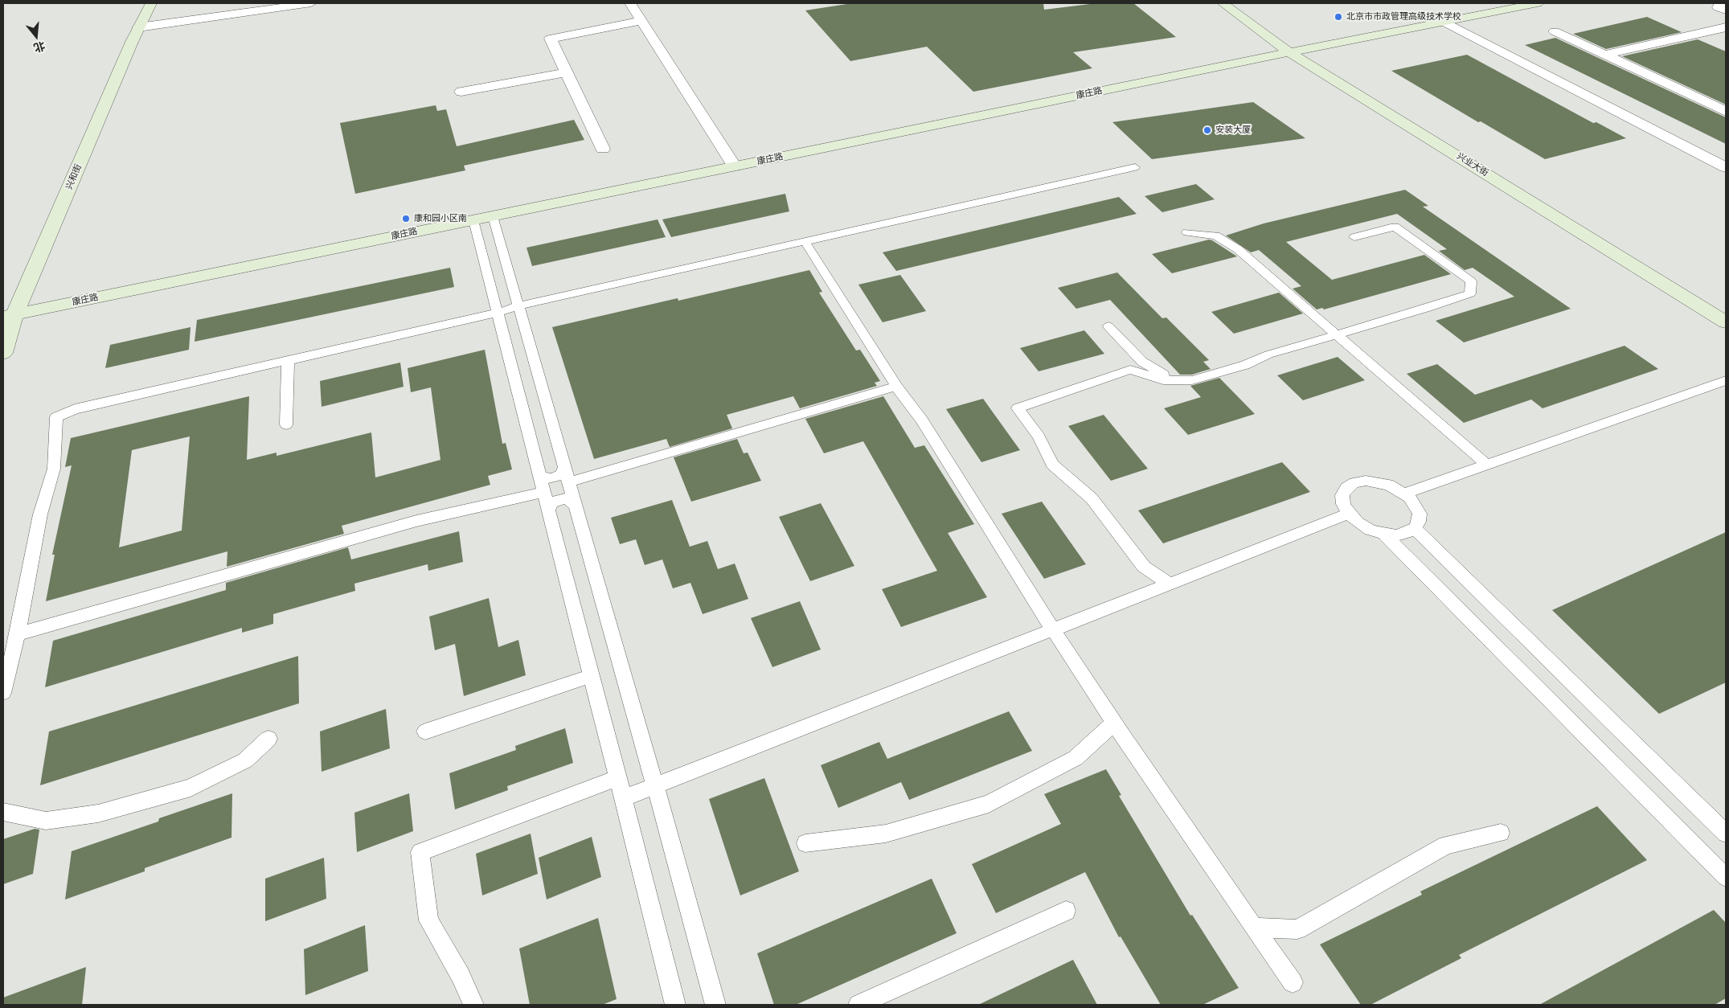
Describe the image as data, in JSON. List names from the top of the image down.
{
  "streets": {
    "street": ["康庄路", "兴业大街", "兴和街"]
  },
  "crossings": [
    ["康庄路", "兴业大街"],
    ["康庄路", "兴和街"]
  ],
  "places": ["北京市市政管理高级技术学校", "安装大厦", "康和园小区南"],
  "north": "bottom"
}
